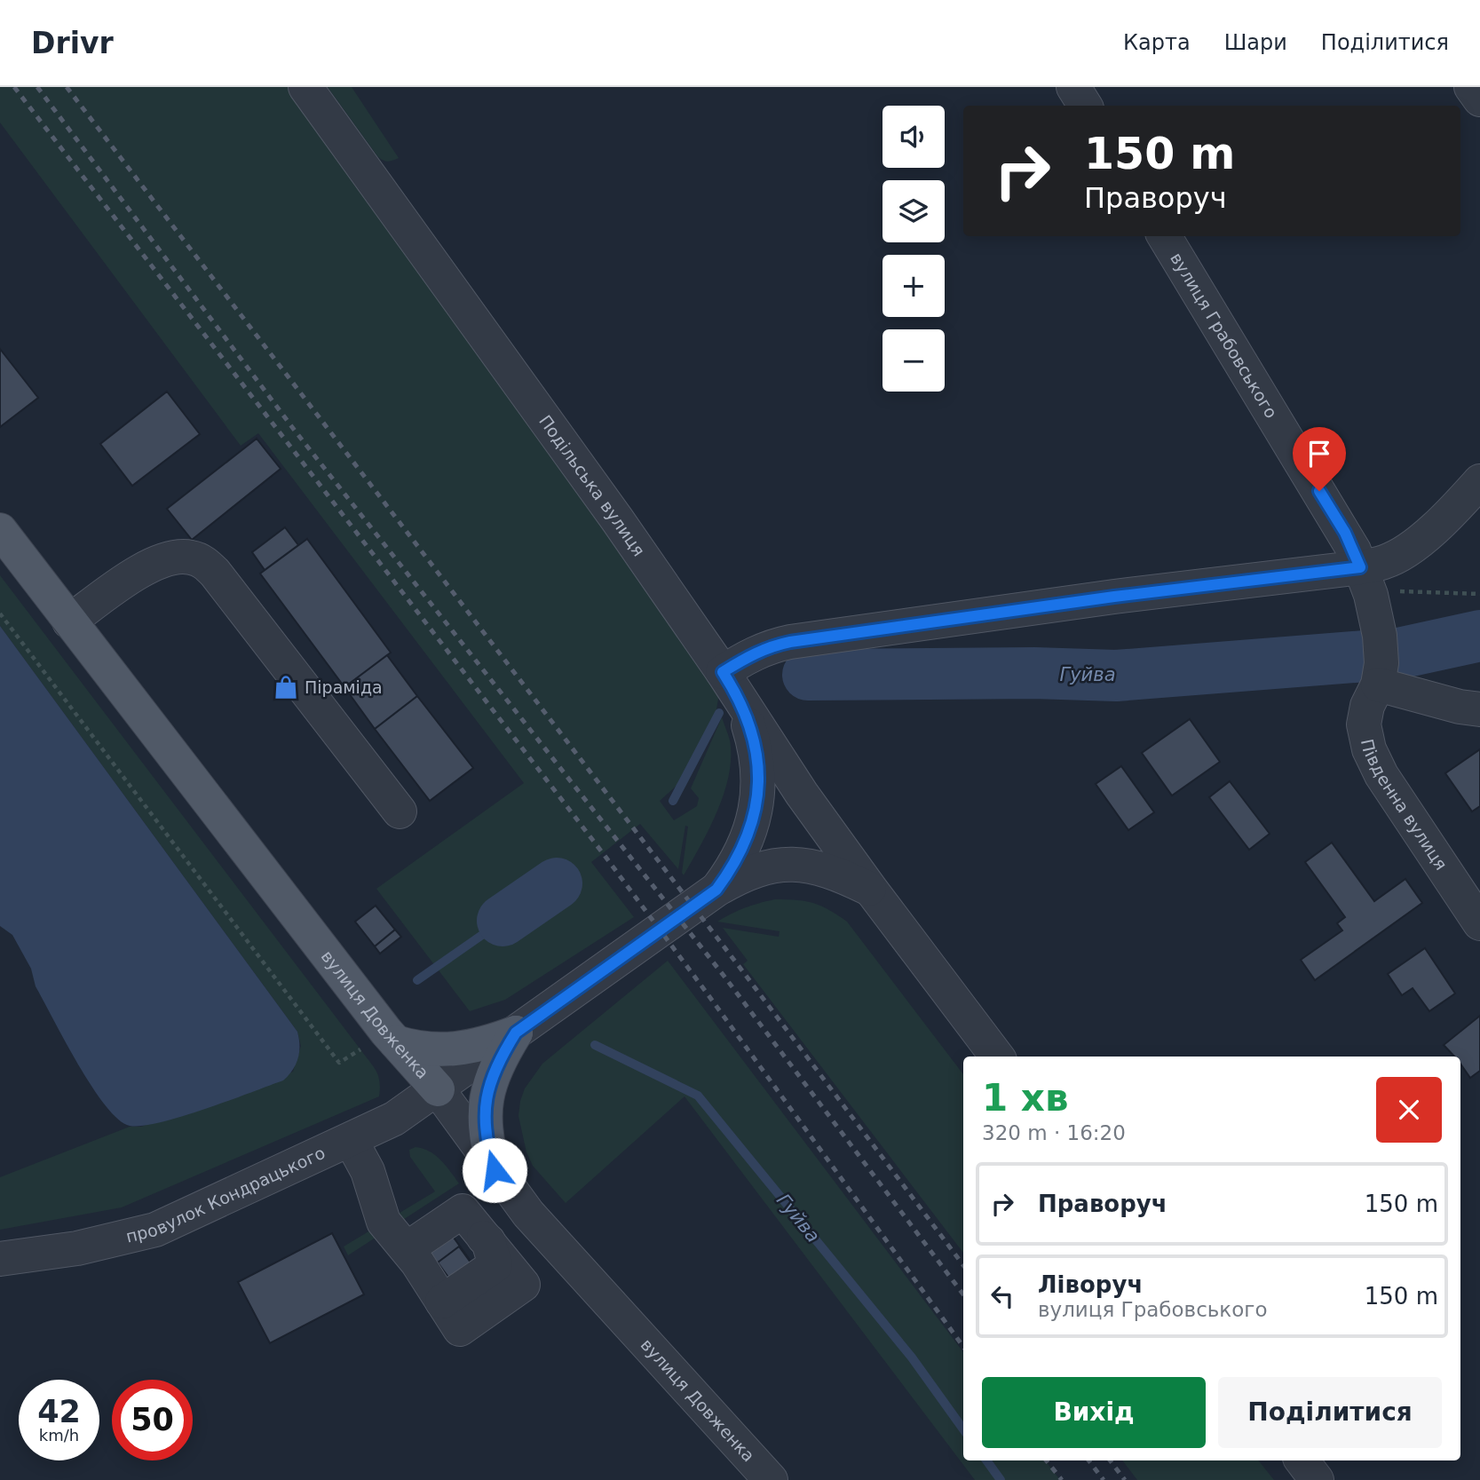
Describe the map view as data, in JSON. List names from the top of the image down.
{
  "streets": {
    "main road": ["вулиця Довженка"],
    "street": [
      "вулиця Грабовського",
      "Подільська вулиця",
      "Південна вулиця",
      "провулок Кондрацького"
    ]
  },
  "crossings": [
    ["вулиця Грабовського", "Південна вулиця"],
    ["вулиця Довженка", "провулок Кондрацького"]
  ],
  "water": ["Гуйва"],
  "places": {
    "shop": ["Піраміда"]
  },
  "page": {
    "header": "Drivr",
    "nav": ["Карта", "Шари", "Поділитися"],
    "map_buttons": ["+", "−"],
    "turn": ["150 m", "Праворуч"],
    "heading": ["1 хв", "320 m · 16:20"],
    "list": [
      {
        "name": "Праворуч",
        "value": "150 m"
      },
      {
        "name": "Ліворуч",
        "note": "вулиця Грабовського",
        "value": "150 m"
      }
    ],
    "buttons": ["Вихід", "Поділитися"],
    "speed": "42 km/h",
    "limit": "50"
  }
}
